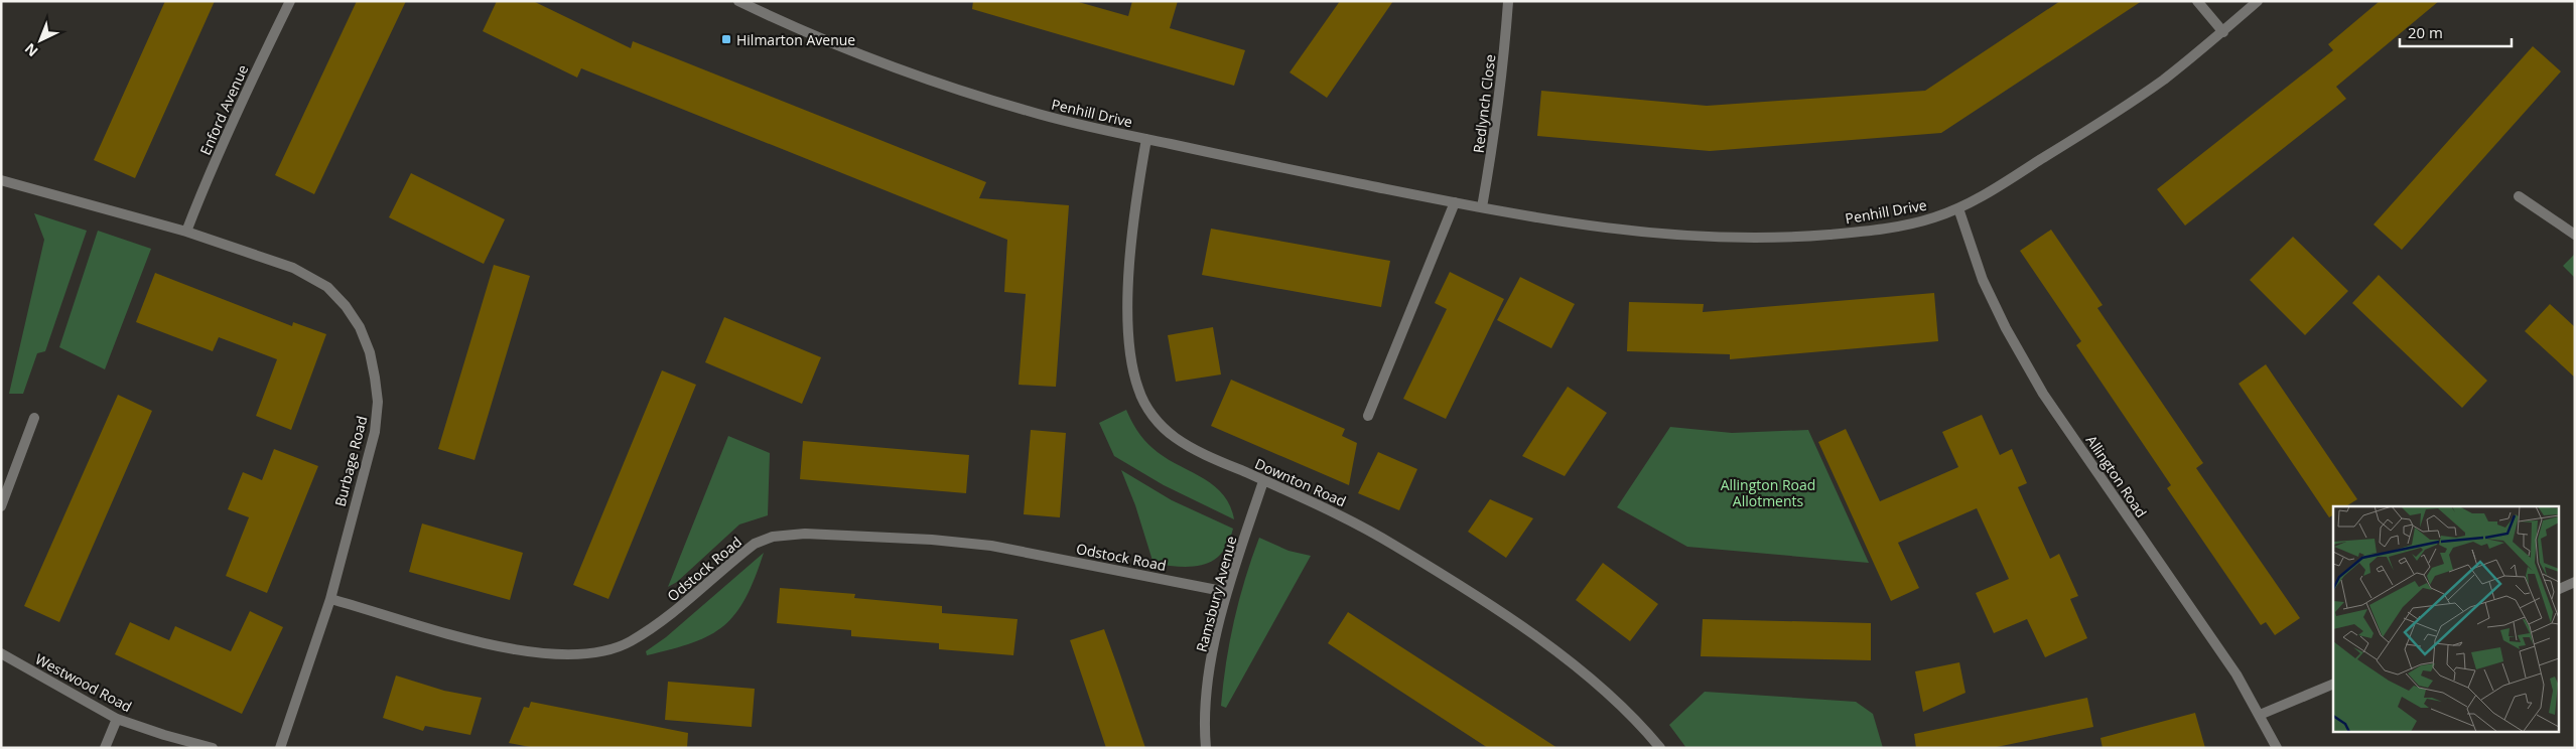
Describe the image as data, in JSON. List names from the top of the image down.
{
  "streets": {
    "street": [
      "Redlynch Close",
      "Enford Avenue",
      "Penhill Drive",
      "Burbage Road",
      "Allington Road",
      "Downton Road",
      "Odstock Road",
      "Ramsbury Avenue",
      "Westwood Road"
    ]
  },
  "crossings": [
    ["Redlynch Close", "Penhill Drive"],
    ["Enford Avenue", "Burbage Road"],
    ["Penhill Drive", "Allington Road"],
    ["Penhill Drive", "Downton Road"],
    ["Burbage Road", "Odstock Road"],
    ["Downton Road", "Ramsbury Avenue"],
    ["Odstock Road", "Ramsbury Avenue"]
  ],
  "parks": ["Allington Road Allotments"],
  "places": {
    "transit": ["Hilmarton Avenue"]
  },
  "scale_bar": "20 m",
  "north": "bottom left"
}
